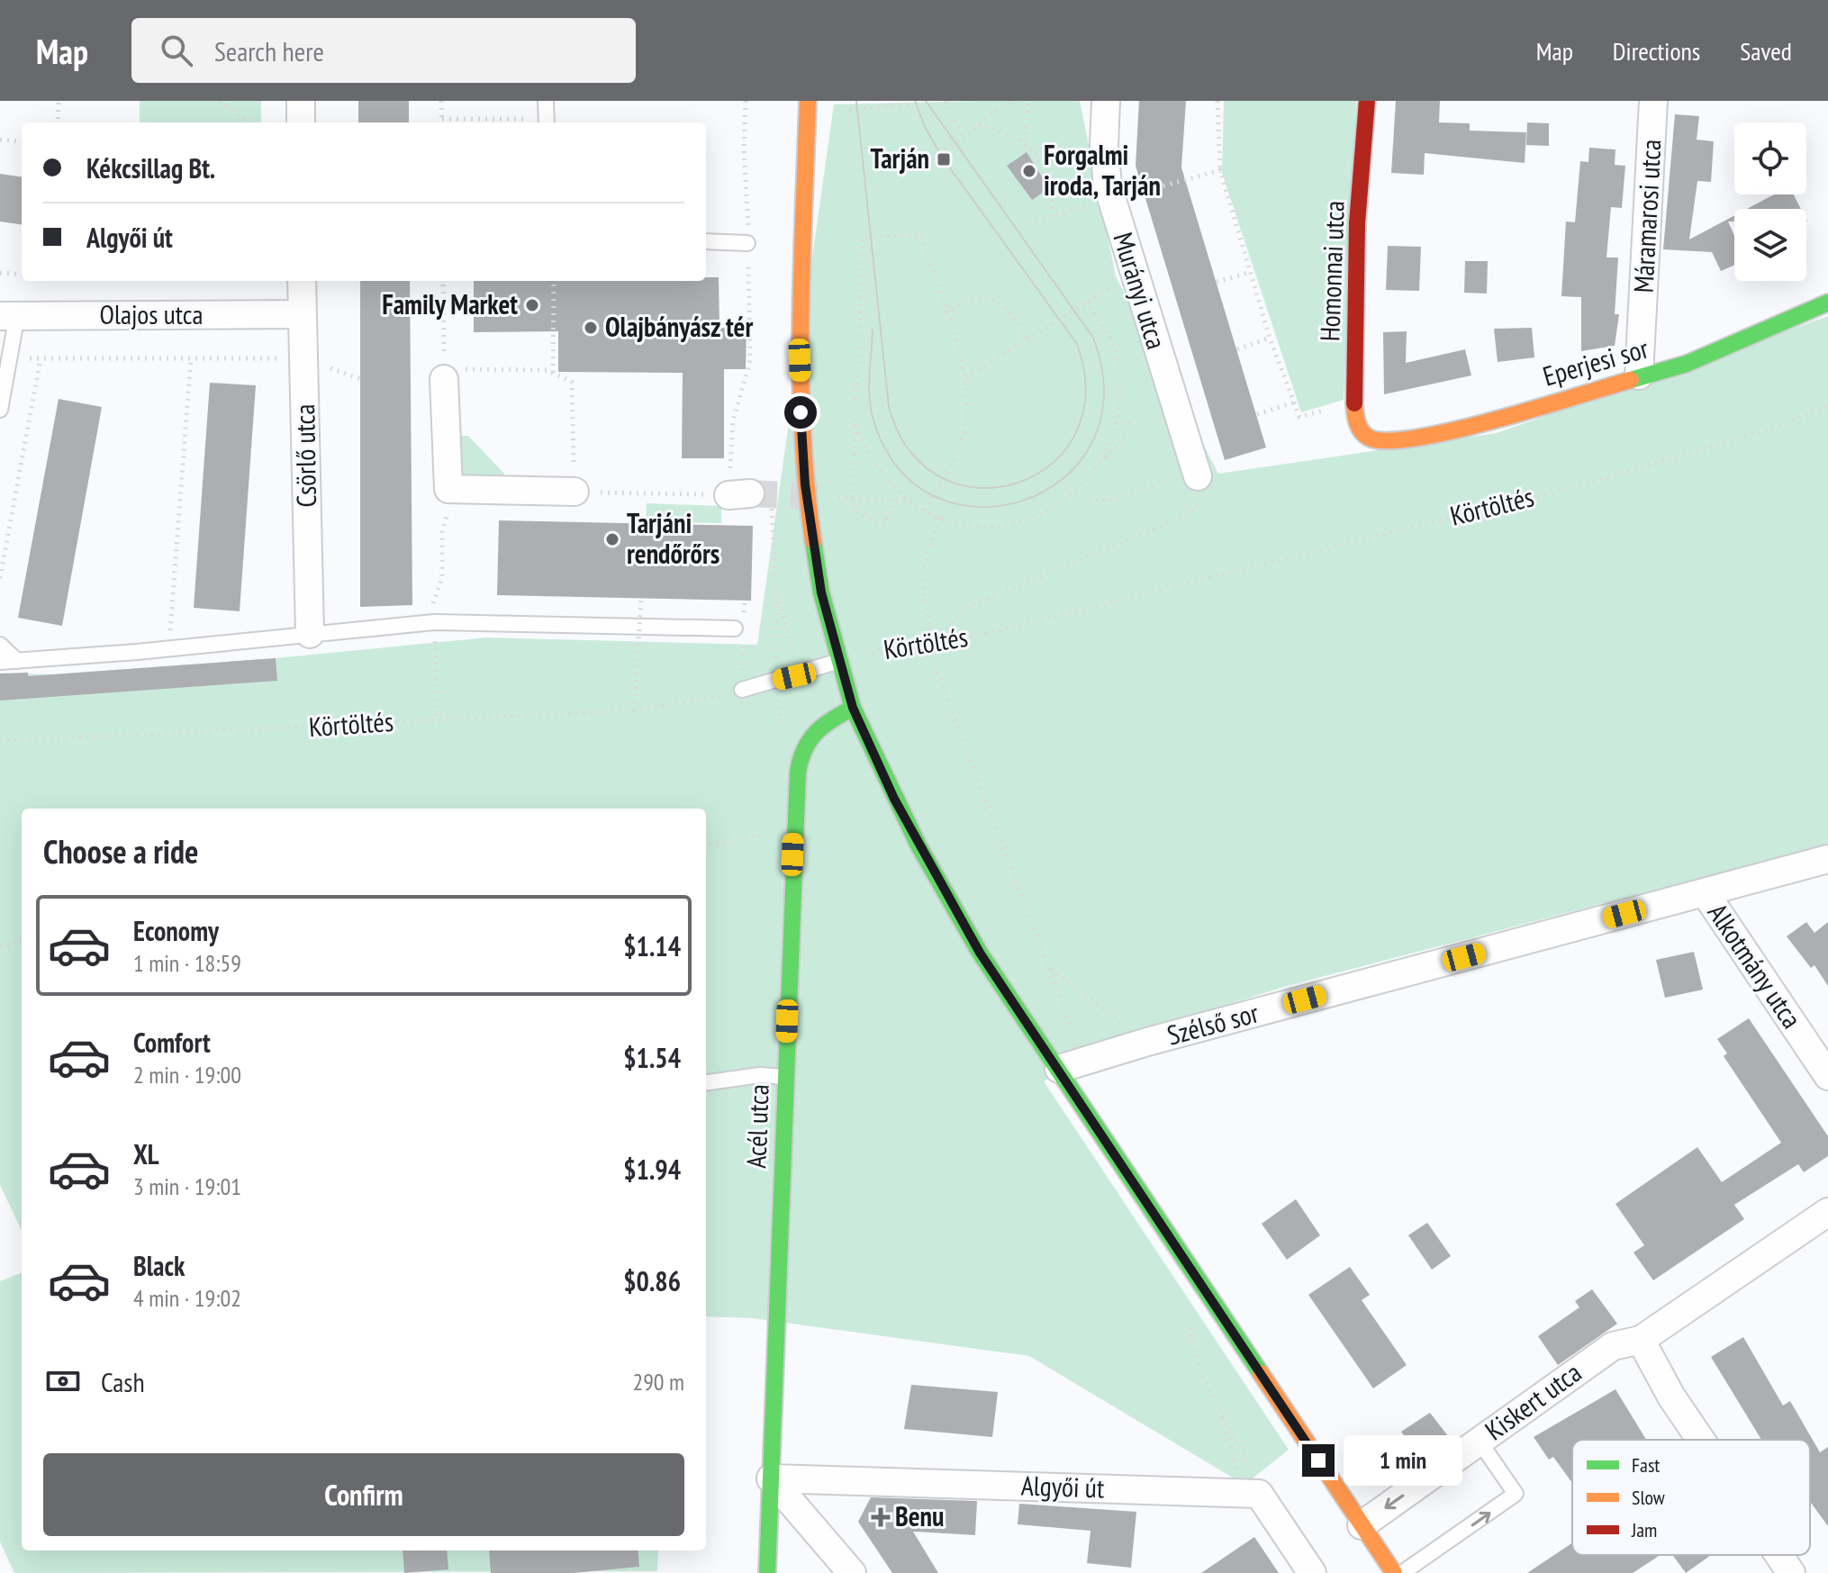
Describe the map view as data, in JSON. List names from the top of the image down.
{
  "streets": {
    "street": [
      "Máramarosi utca",
      "Homonnai utca",
      "Murányi utca",
      "Olajos utca",
      "Eperjesi sor",
      "Csörlő utca",
      "Alkotmány utca",
      "Szélső sor",
      "Acél utca",
      "Kiskert utca",
      "Algyői út"
    ],
    "path": ["Körtöltés"]
  },
  "crossings": [
    ["Máramarosi utca", "Eperjesi sor"],
    ["Homonnai utca", "Eperjesi sor"],
    ["Olajos utca", "Csörlő utca"],
    ["Alkotmány utca", "Szélső sor"],
    ["Acél utca", "Algyői út"]
  ],
  "places": {
    "transit": ["Tarján"],
    "other": [
      "Forgalmi iroda, Tarján",
      "Family Market",
      "Olajbányász tér",
      "Tarjáni rendőrőrs"
    ],
    "health": ["Benu"]
  },
  "legend": ["Fast", "Slow", "Jam"],
  "page": {
    "header": "Map",
    "search": "Search here",
    "nav": ["Map", "Directions", "Saved"],
    "banner": ["Kékcsillag Bt.", "Algyői út"],
    "heading": "Choose a ride",
    "list": [
      {
        "name": "Economy",
        "note": "1 min · 18:59",
        "value": "$1.14"
      },
      {
        "name": "Comfort",
        "note": "2 min · 19:00",
        "value": "$1.54"
      },
      {
        "name": "XL",
        "note": "3 min · 19:01",
        "value": "$1.94"
      },
      {
        "name": "Black",
        "note": "4 min · 19:02",
        "value": "$0.86"
      }
    ],
    "pay": ["Cash", "290 m"],
    "bubble": "1 min",
    "buttons": "Confirm"
  }
}
